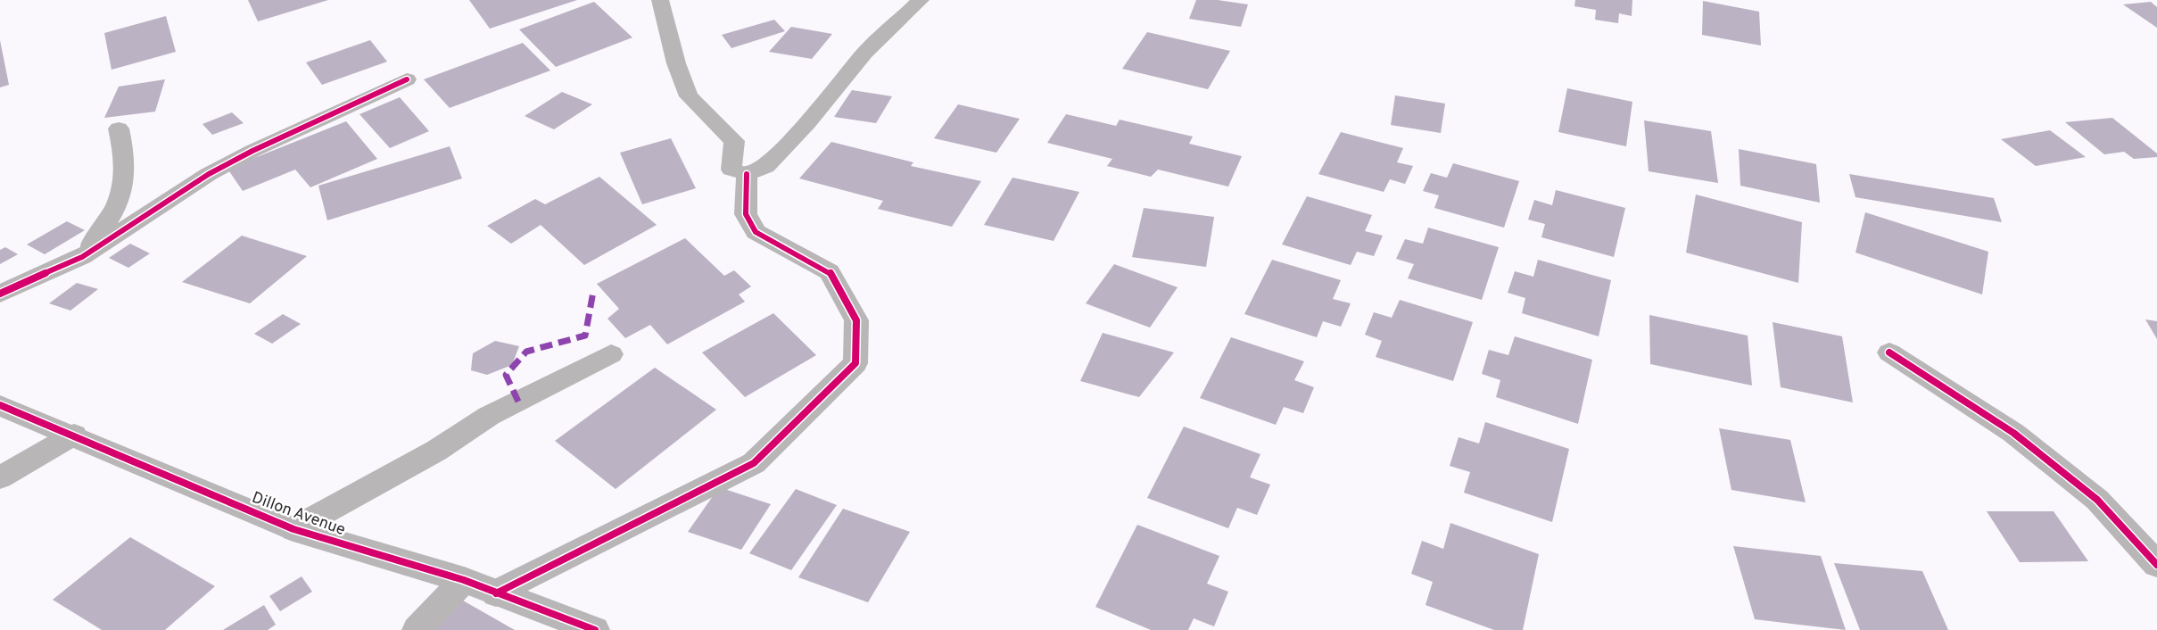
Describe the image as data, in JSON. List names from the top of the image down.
{
  "streets": {
    "street": ["Dillon Avenue"]
  }
}
